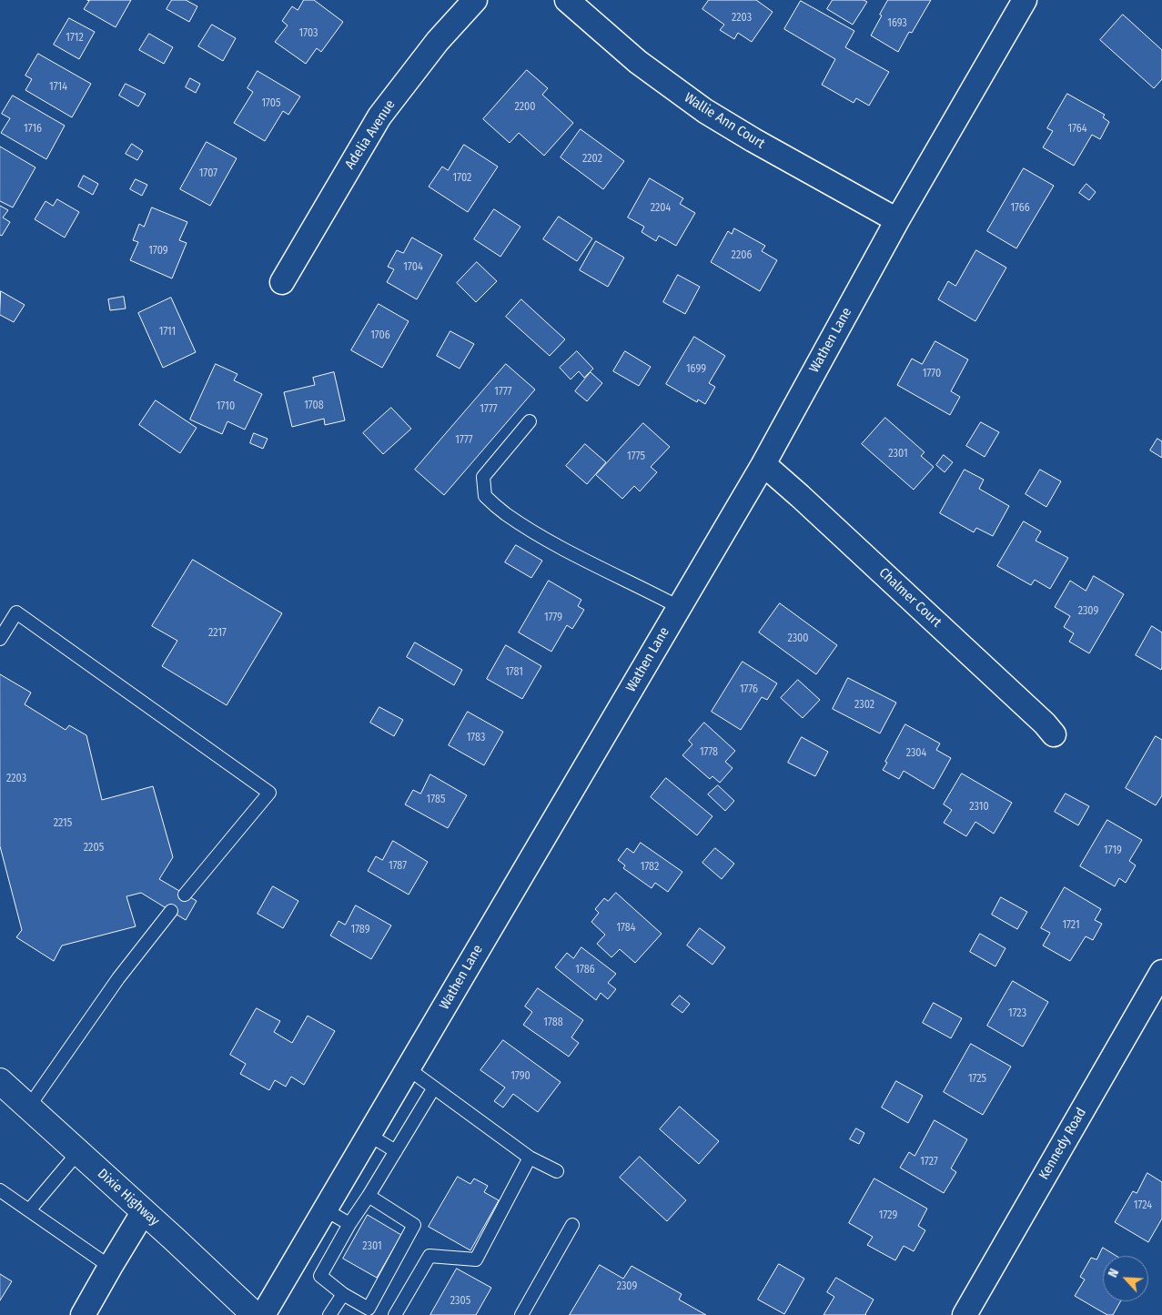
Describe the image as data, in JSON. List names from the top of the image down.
{
  "streets": {
    "main road": ["Dixie Highway"],
    "street": [
      "Wallie Ann Court",
      "Adelia Avenue",
      "Wathen Lane",
      "Chalmer Court",
      "Kennedy Road"
    ]
  },
  "crossings": [
    ["Wallie Ann Court", "Wathen Lane"],
    ["Wathen Lane", "Chalmer Court"]
  ],
  "house_numbers": [
    "2203",
    "1693",
    "1703",
    "1712",
    "1714",
    "1705",
    "2200",
    "1716",
    "1764",
    "2202",
    "1707",
    "1702",
    "2204",
    "1766",
    "1709",
    "2206",
    "1704",
    "1711",
    "1706",
    "1699",
    "1770",
    "1777",
    "1708",
    "1710",
    "1777",
    "1777",
    "2301",
    "1775",
    "2309",
    "1779",
    "2217",
    "2300",
    "1781",
    "1776",
    "2302",
    "1783",
    "1778",
    "2304",
    "2203",
    "1785",
    "2310",
    "2215",
    "2205",
    "1719",
    "1787",
    "1782",
    "1721",
    "1784",
    "1789",
    "1786",
    "1723",
    "1788",
    "1790",
    "1725",
    "1727",
    "1724",
    "1729",
    "2301",
    "2309",
    "2305"
  ],
  "north": "top left"
}
